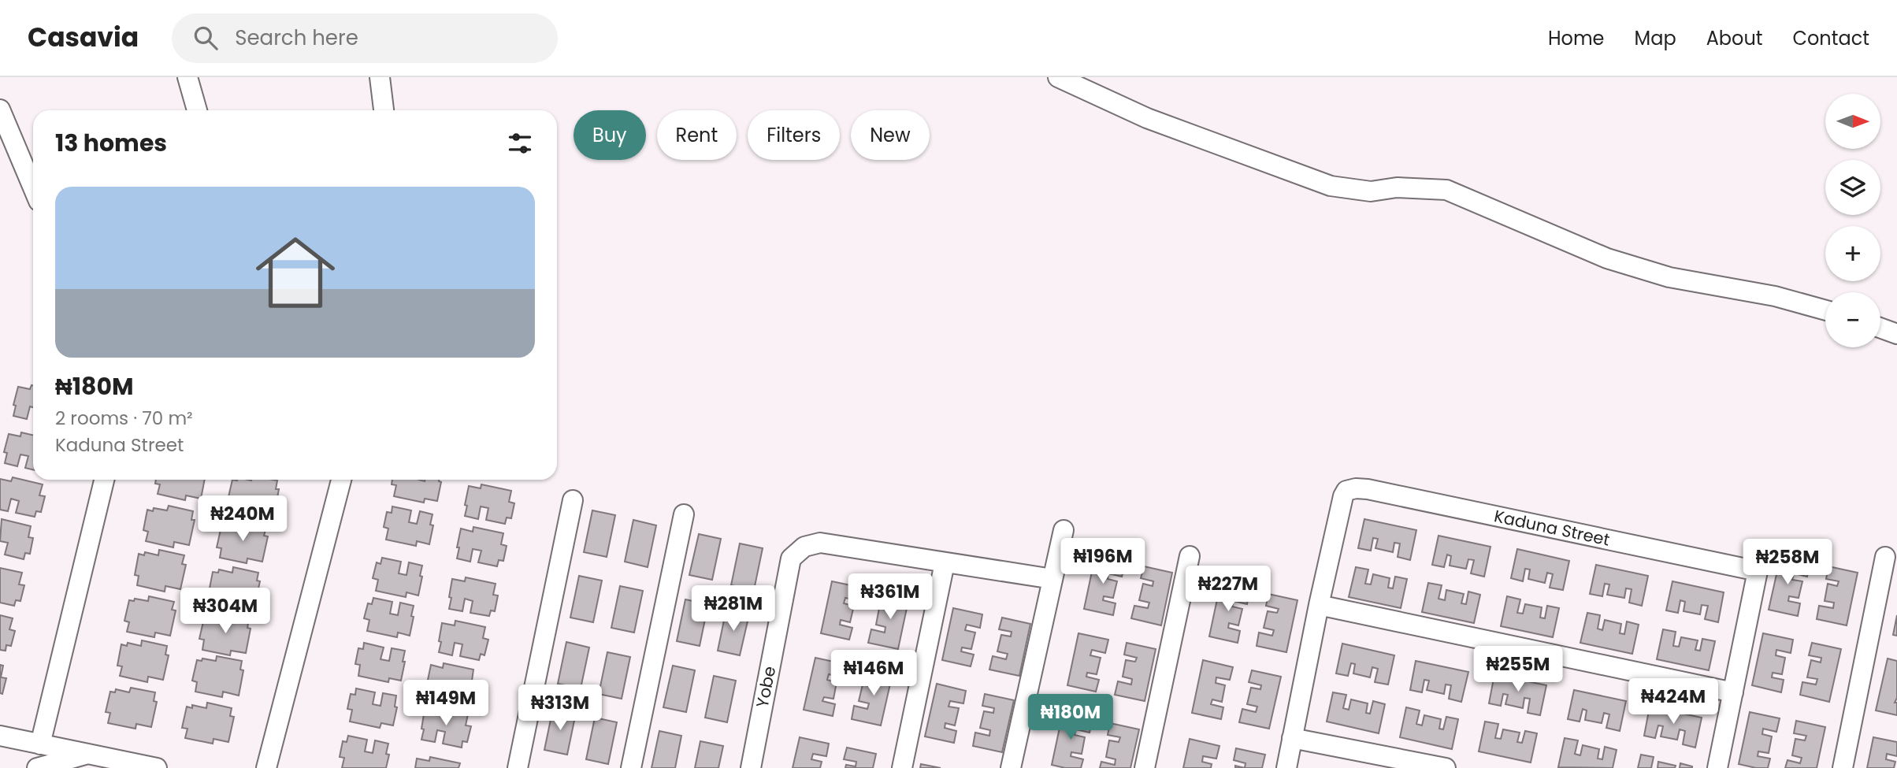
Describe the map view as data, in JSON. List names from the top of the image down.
{
  "streets": {
    "street": ["Kaduna Street", "Yobe"]
  },
  "north": "right",
  "page": {
    "header": "Casavia",
    "search": "Search here",
    "nav": [
      "Home",
      "Map",
      "About",
      "Contact"
    ],
    "map_buttons": ["+", "−"],
    "chip": [
      "Buy",
      "Rent",
      "Filters",
      "New"
    ],
    "heading": "13 homes",
    "list": [
      {
        "name": "₦180M",
        "note": "2 rooms · 70 m² · Kaduna Street"
      }
    ],
    "price": [
      "₦240M",
      "₦196M",
      "₦258M",
      "₦227M",
      "₦361M",
      "₦281M",
      "₦304M",
      "₦255M",
      "₦146M",
      "₦424M",
      "₦149M",
      "₦313M",
      "₦180M"
    ]
  }
}
